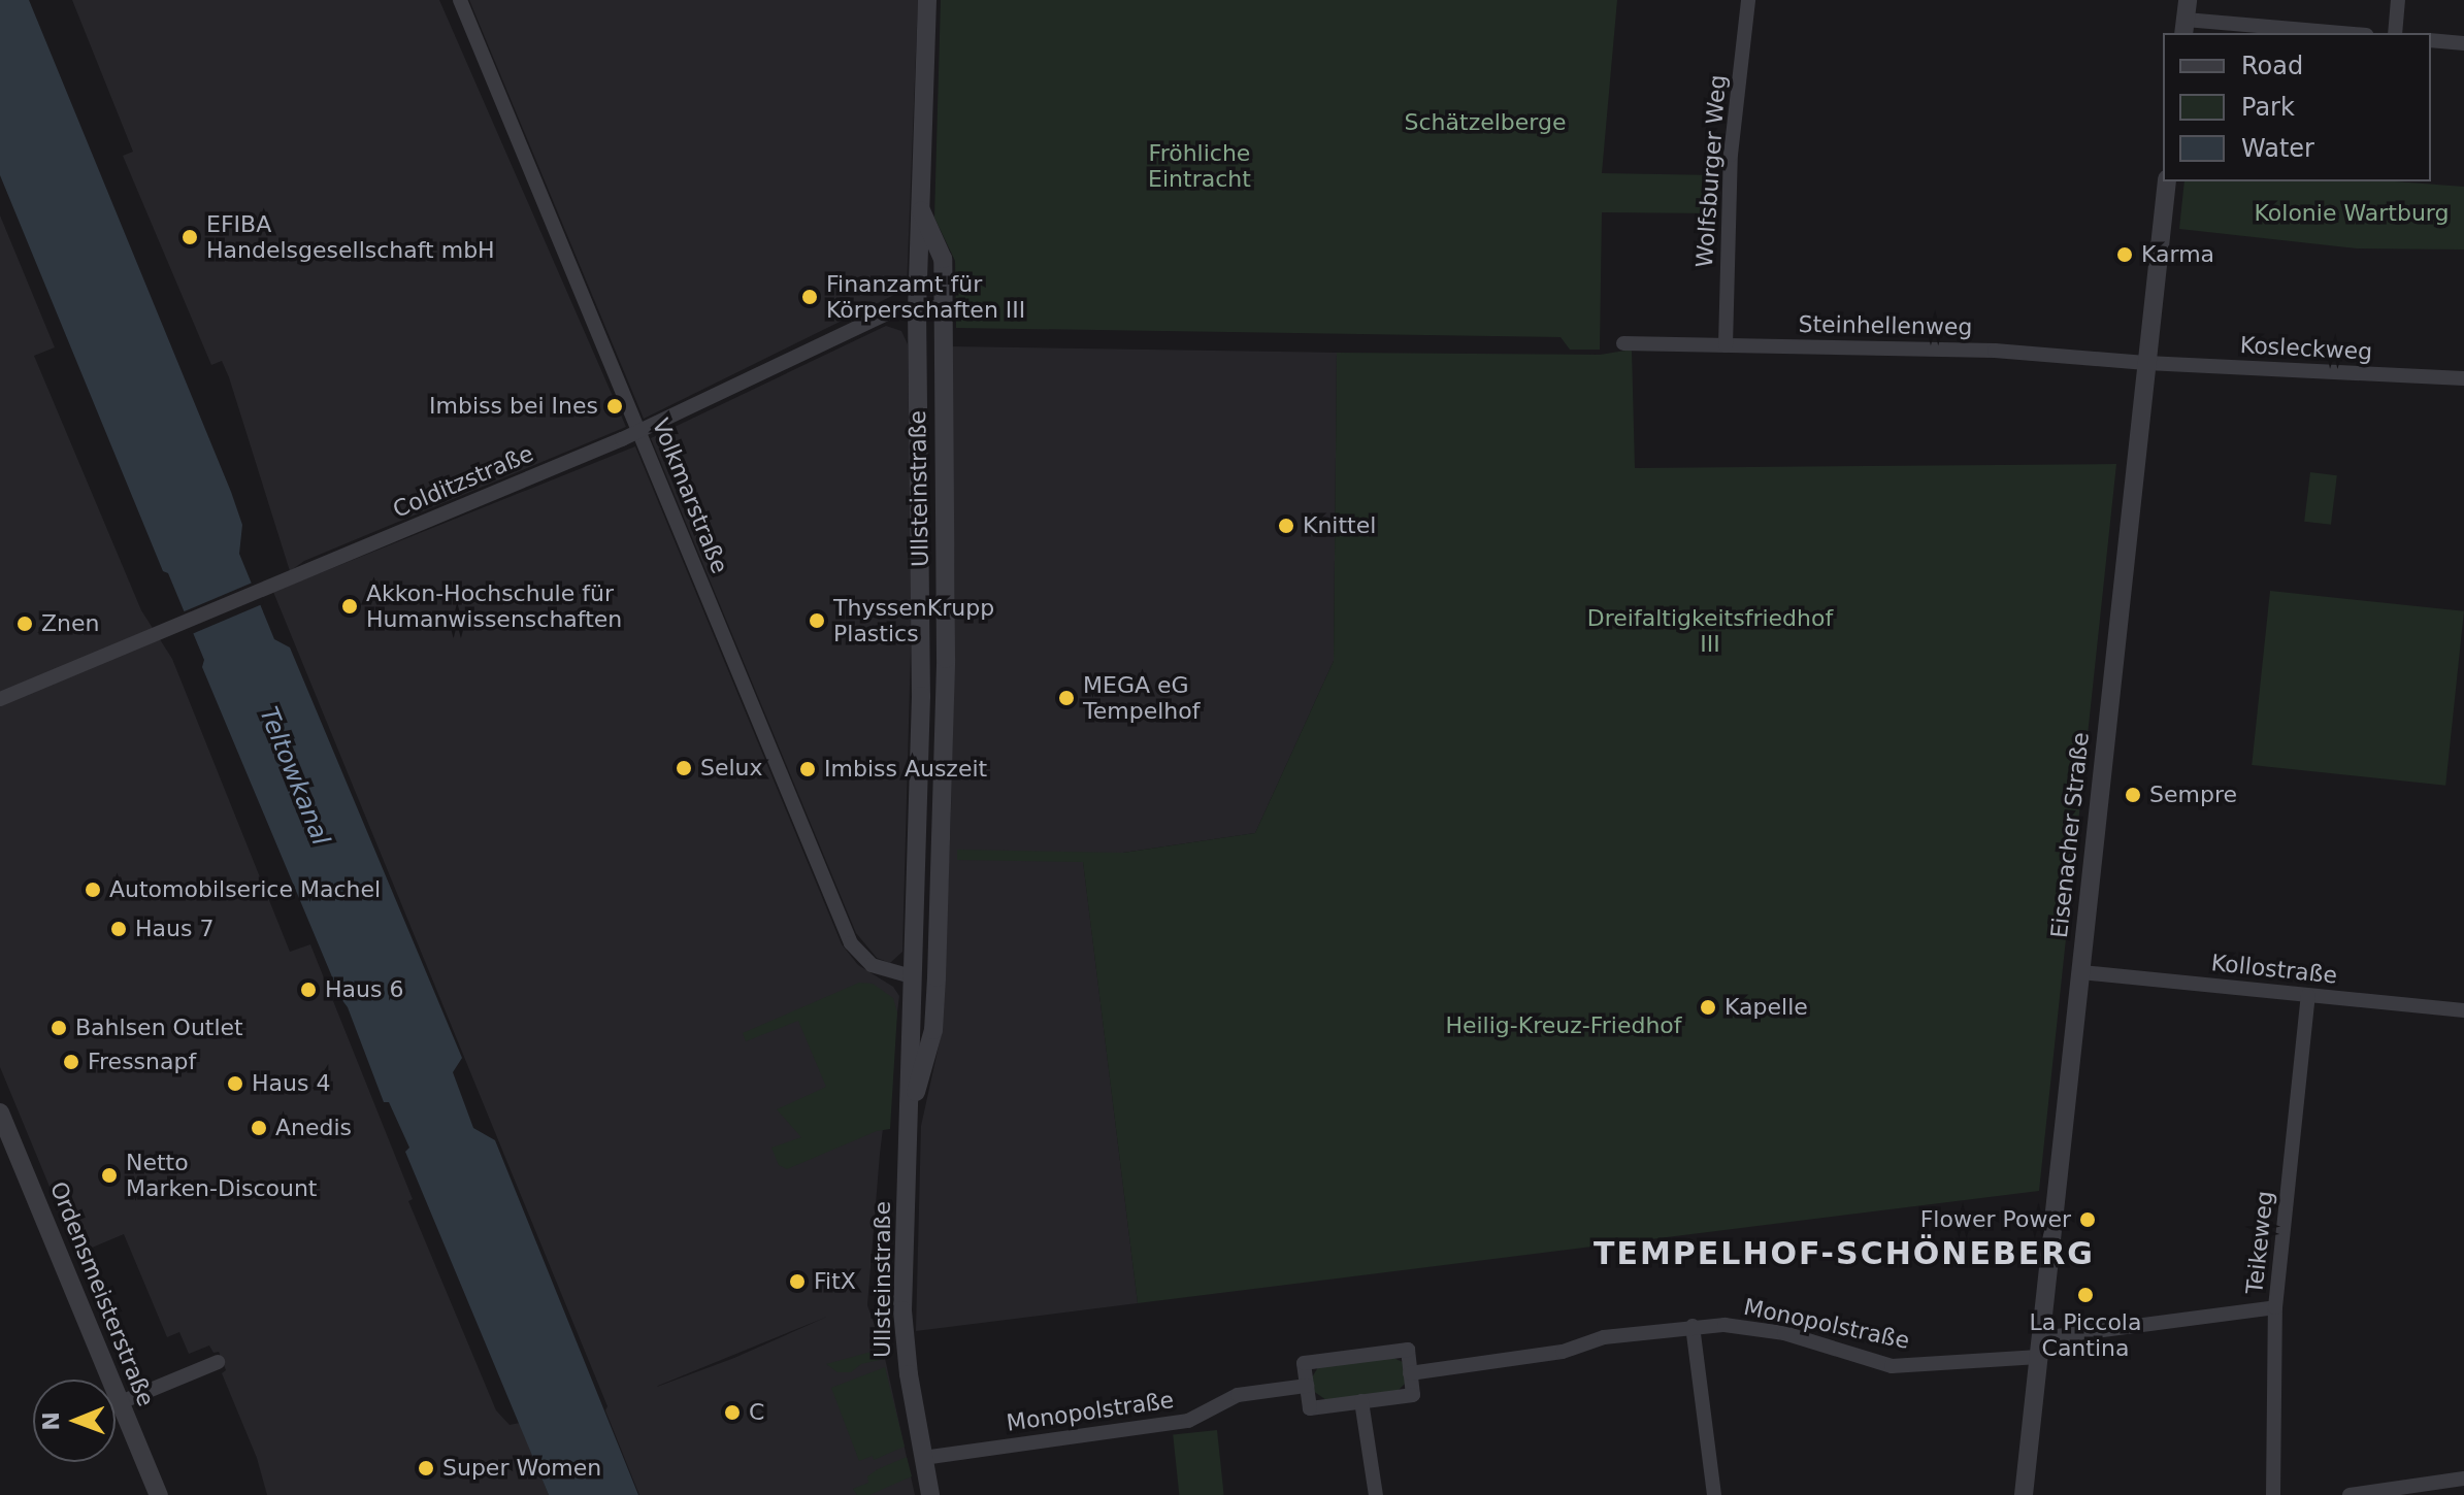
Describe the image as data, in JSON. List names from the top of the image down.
{
  "streets": {
    "street": [
      "Wolfsburger Weg",
      "Steinhellenweg",
      "Kosleckweg",
      "Colditzstraße",
      "Ullsteinstraße",
      "Volkmarstraße",
      "Eisenacher Straße",
      "Kollostraße",
      "Teikeweg",
      "Ordensmeisterstraße",
      "Monopolstraße"
    ]
  },
  "crossings": [
    ["Wolfsburger Weg", "Steinhellenweg"],
    ["Steinhellenweg", "Kosleckweg"],
    ["Steinhellenweg", "Eisenacher Straße"],
    ["Kosleckweg", "Eisenacher Straße"],
    ["Colditzstraße", "Ullsteinstraße"],
    ["Colditzstraße", "Volkmarstraße"],
    ["Ullsteinstraße", "Volkmarstraße"],
    ["Ullsteinstraße", "Monopolstraße"],
    ["Eisenacher Straße", "Kollostraße"],
    ["Eisenacher Straße", "Monopolstraße"],
    ["Kollostraße", "Teikeweg"],
    ["Teikeweg", "Monopolstraße"]
  ],
  "districts": ["TEMPELHOF-SCHÖNEBERG"],
  "water": ["Teltowkanal"],
  "parks": [
    "Schätzelberge",
    "Fröhliche Eintracht",
    "Kolonie Wartburg",
    "Dreifaltigkeitsfriedhof III",
    "Heilig-Kreuz-Friedhof"
  ],
  "places": [
    "EFIBA Handelsgesellschaft mbH",
    "Karma",
    "Finanzamt für Körperschaften III",
    "Imbiss bei Ines",
    "Knittel",
    "Akkon-Hochschule für Humanwissenschaften",
    "ThyssenKrupp Plastics",
    "Znen",
    "MEGA eG Tempelhof",
    "Selux",
    "Imbiss Auszeit",
    "Sempre",
    "Automobilserice Machel",
    "Haus 7",
    "Haus 6",
    "Kapelle",
    "Bahlsen Outlet",
    "Fressnapf",
    "Haus 4",
    "Anedis",
    "Netto Marken-Discount",
    "Flower Power",
    "FitX",
    "La Piccola Cantina",
    "C",
    "Super Women"
  ],
  "legend": ["Road", "Park", "Water"],
  "north": "left"
}
